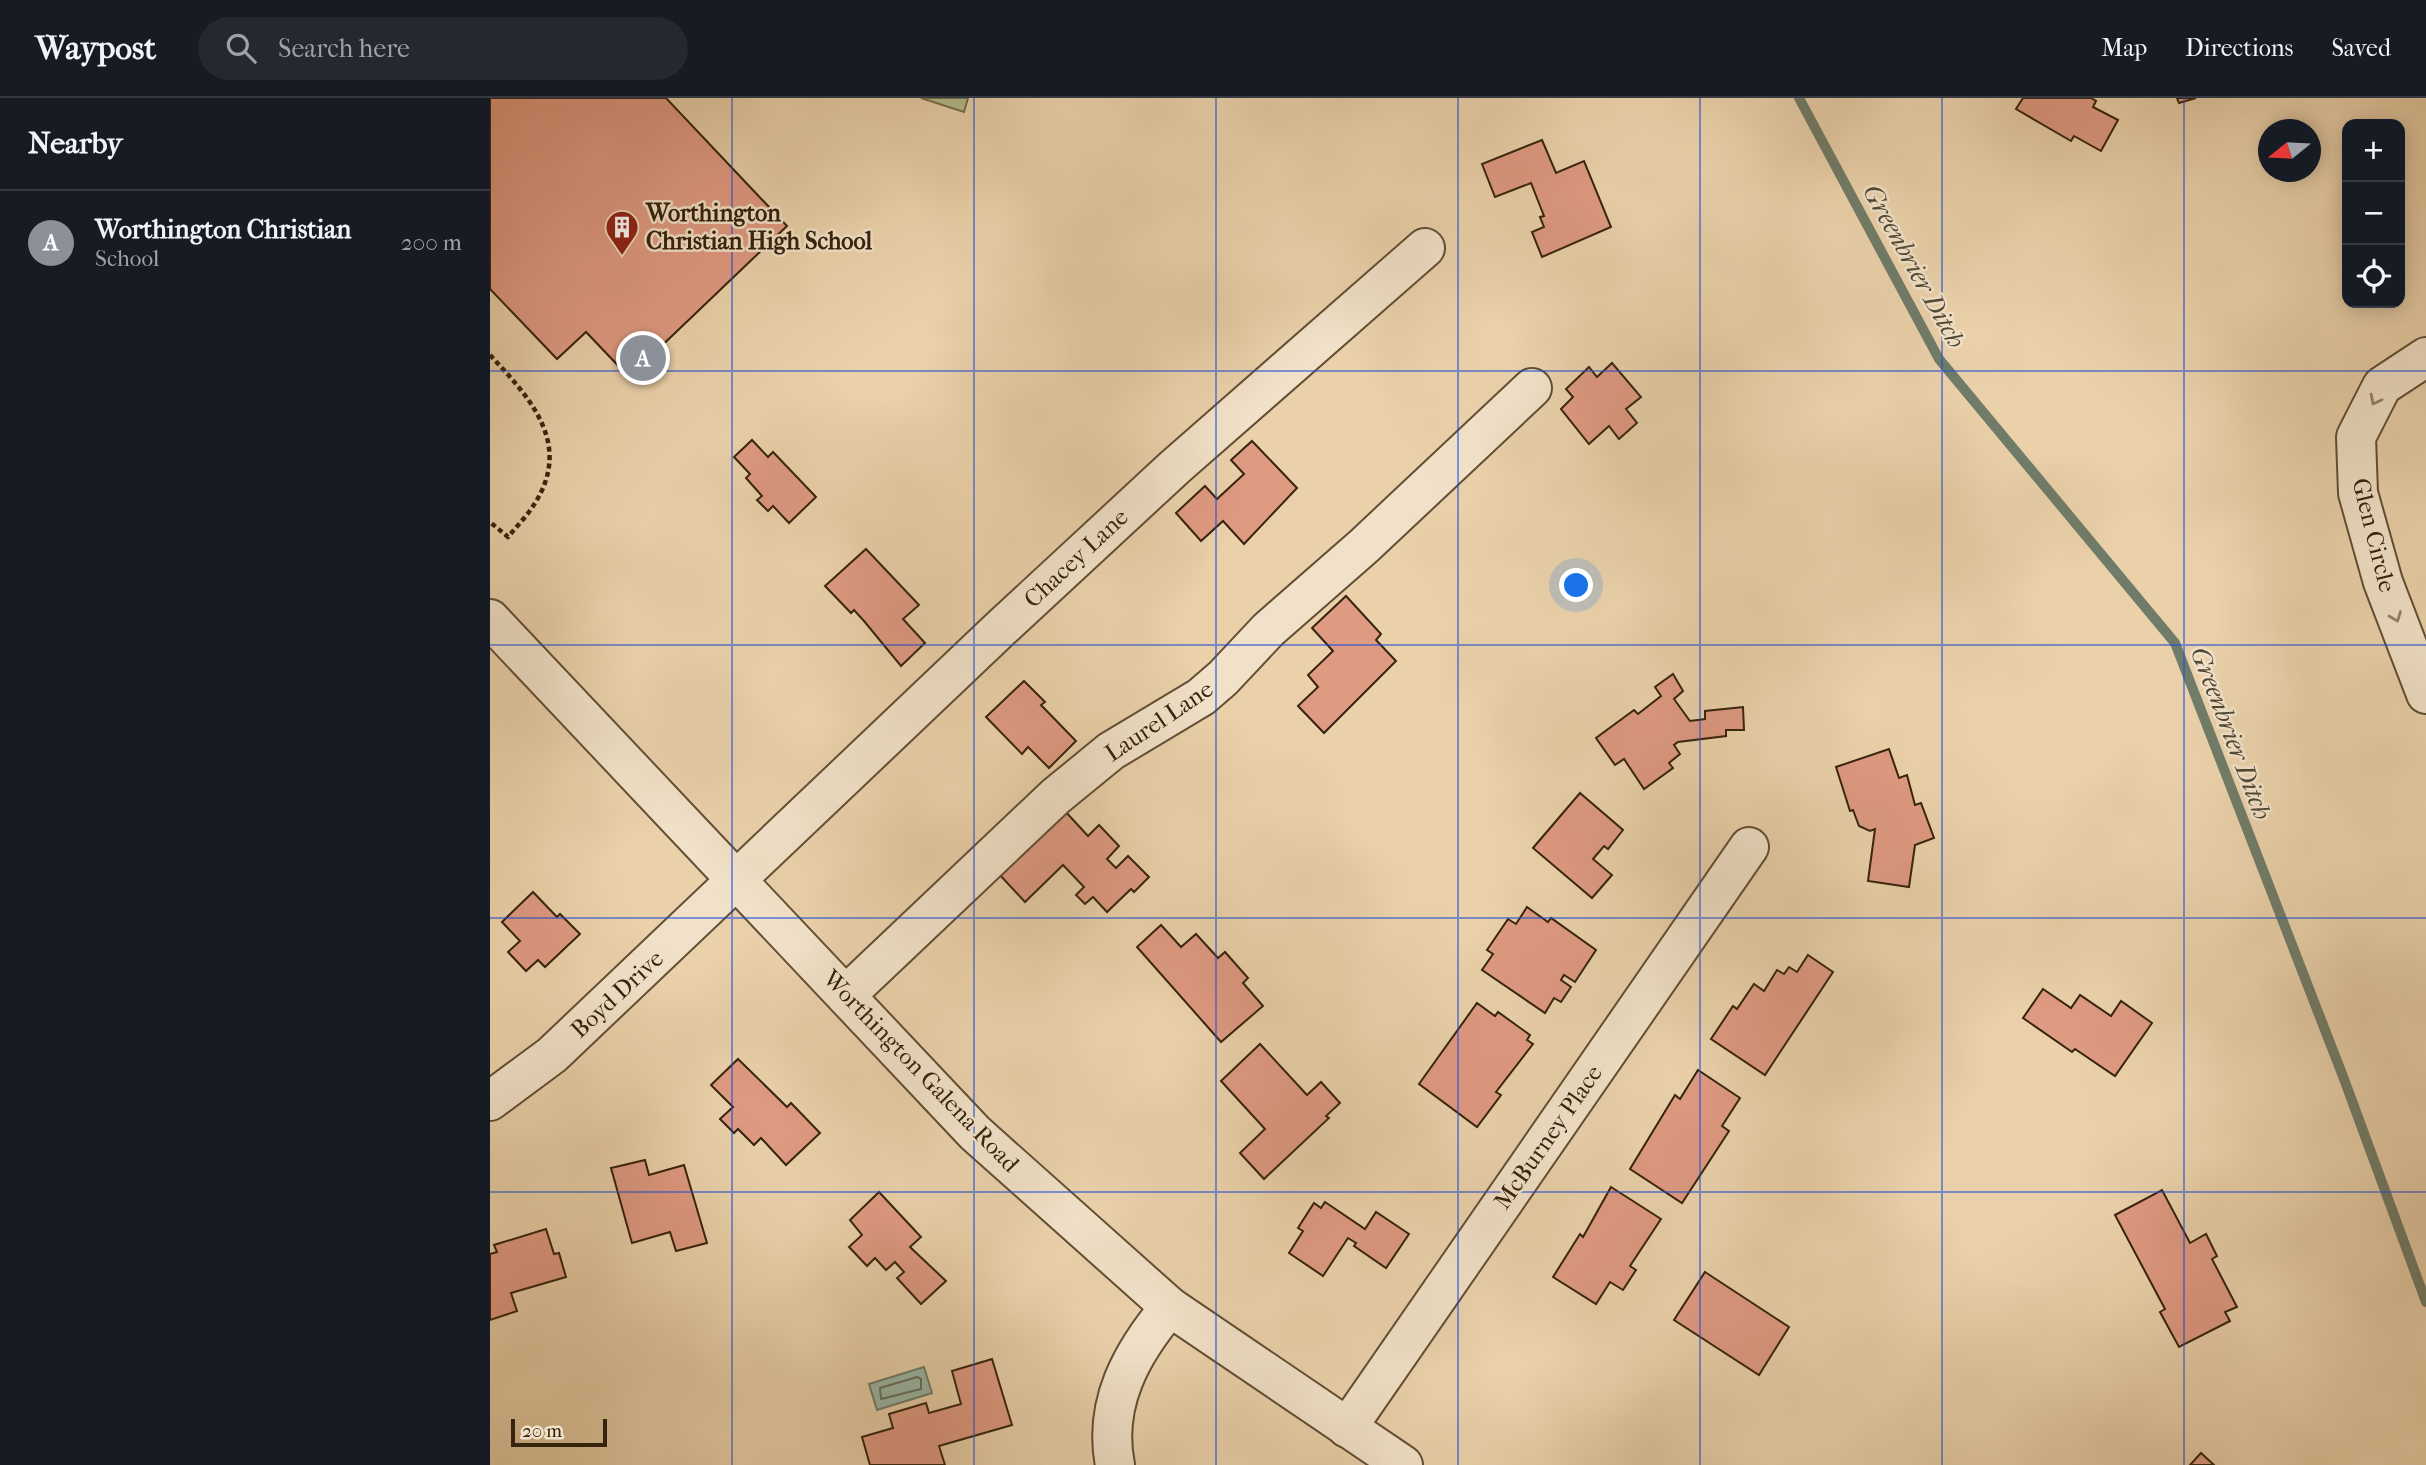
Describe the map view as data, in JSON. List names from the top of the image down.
{
  "streets": {
    "street": [
      "Glen Circle",
      "Chacey Lane",
      "Laurel Lane",
      "Boyd Drive",
      "Worthington Galena Road",
      "McBurney Place"
    ]
  },
  "crossings": [
    ["Chacey Lane", "Boyd Drive"],
    ["Chacey Lane", "Worthington Galena Road"],
    ["Laurel Lane", "Worthington Galena Road"],
    ["Boyd Drive", "Worthington Galena Road"],
    ["Worthington Galena Road", "McBurney Place"]
  ],
  "one_way": ["Glen Circle"],
  "water": ["Greenbrier Ditch"],
  "places": {
    "building": ["Worthington Christian High School"]
  },
  "scale_bar": "20 m",
  "north": "left",
  "page": {
    "header": "Waypost",
    "search": "Search here",
    "nav": ["Map", "Directions", "Saved"],
    "heading": "Nearby",
    "map_buttons": ["+", "−"],
    "list": [
      {
        "mark": "A",
        "name": "Worthington Christian",
        "note": "School",
        "value": "200 m"
      }
    ],
    "pins": "A",
    "scale": "20 m"
  }
}
